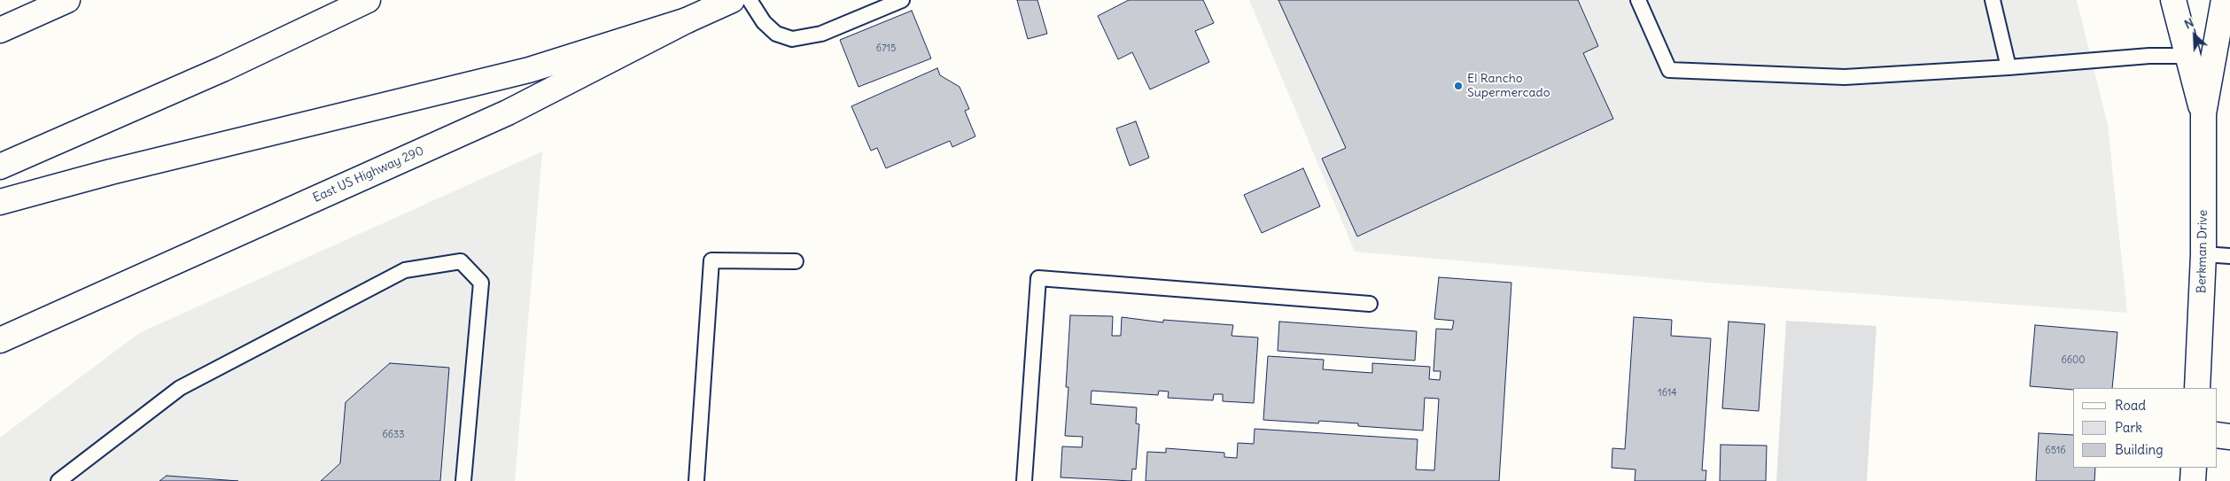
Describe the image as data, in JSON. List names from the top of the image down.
{
  "streets": {
    "main road": ["East US Highway 290", "Berkman Drive"]
  },
  "places": ["El Rancho Supermercado"],
  "house_numbers": [
    "6715",
    "6600",
    "1614",
    "6633",
    "6516"
  ],
  "legend": ["Road", "Park", "Building"],
  "north": "top left"
}
